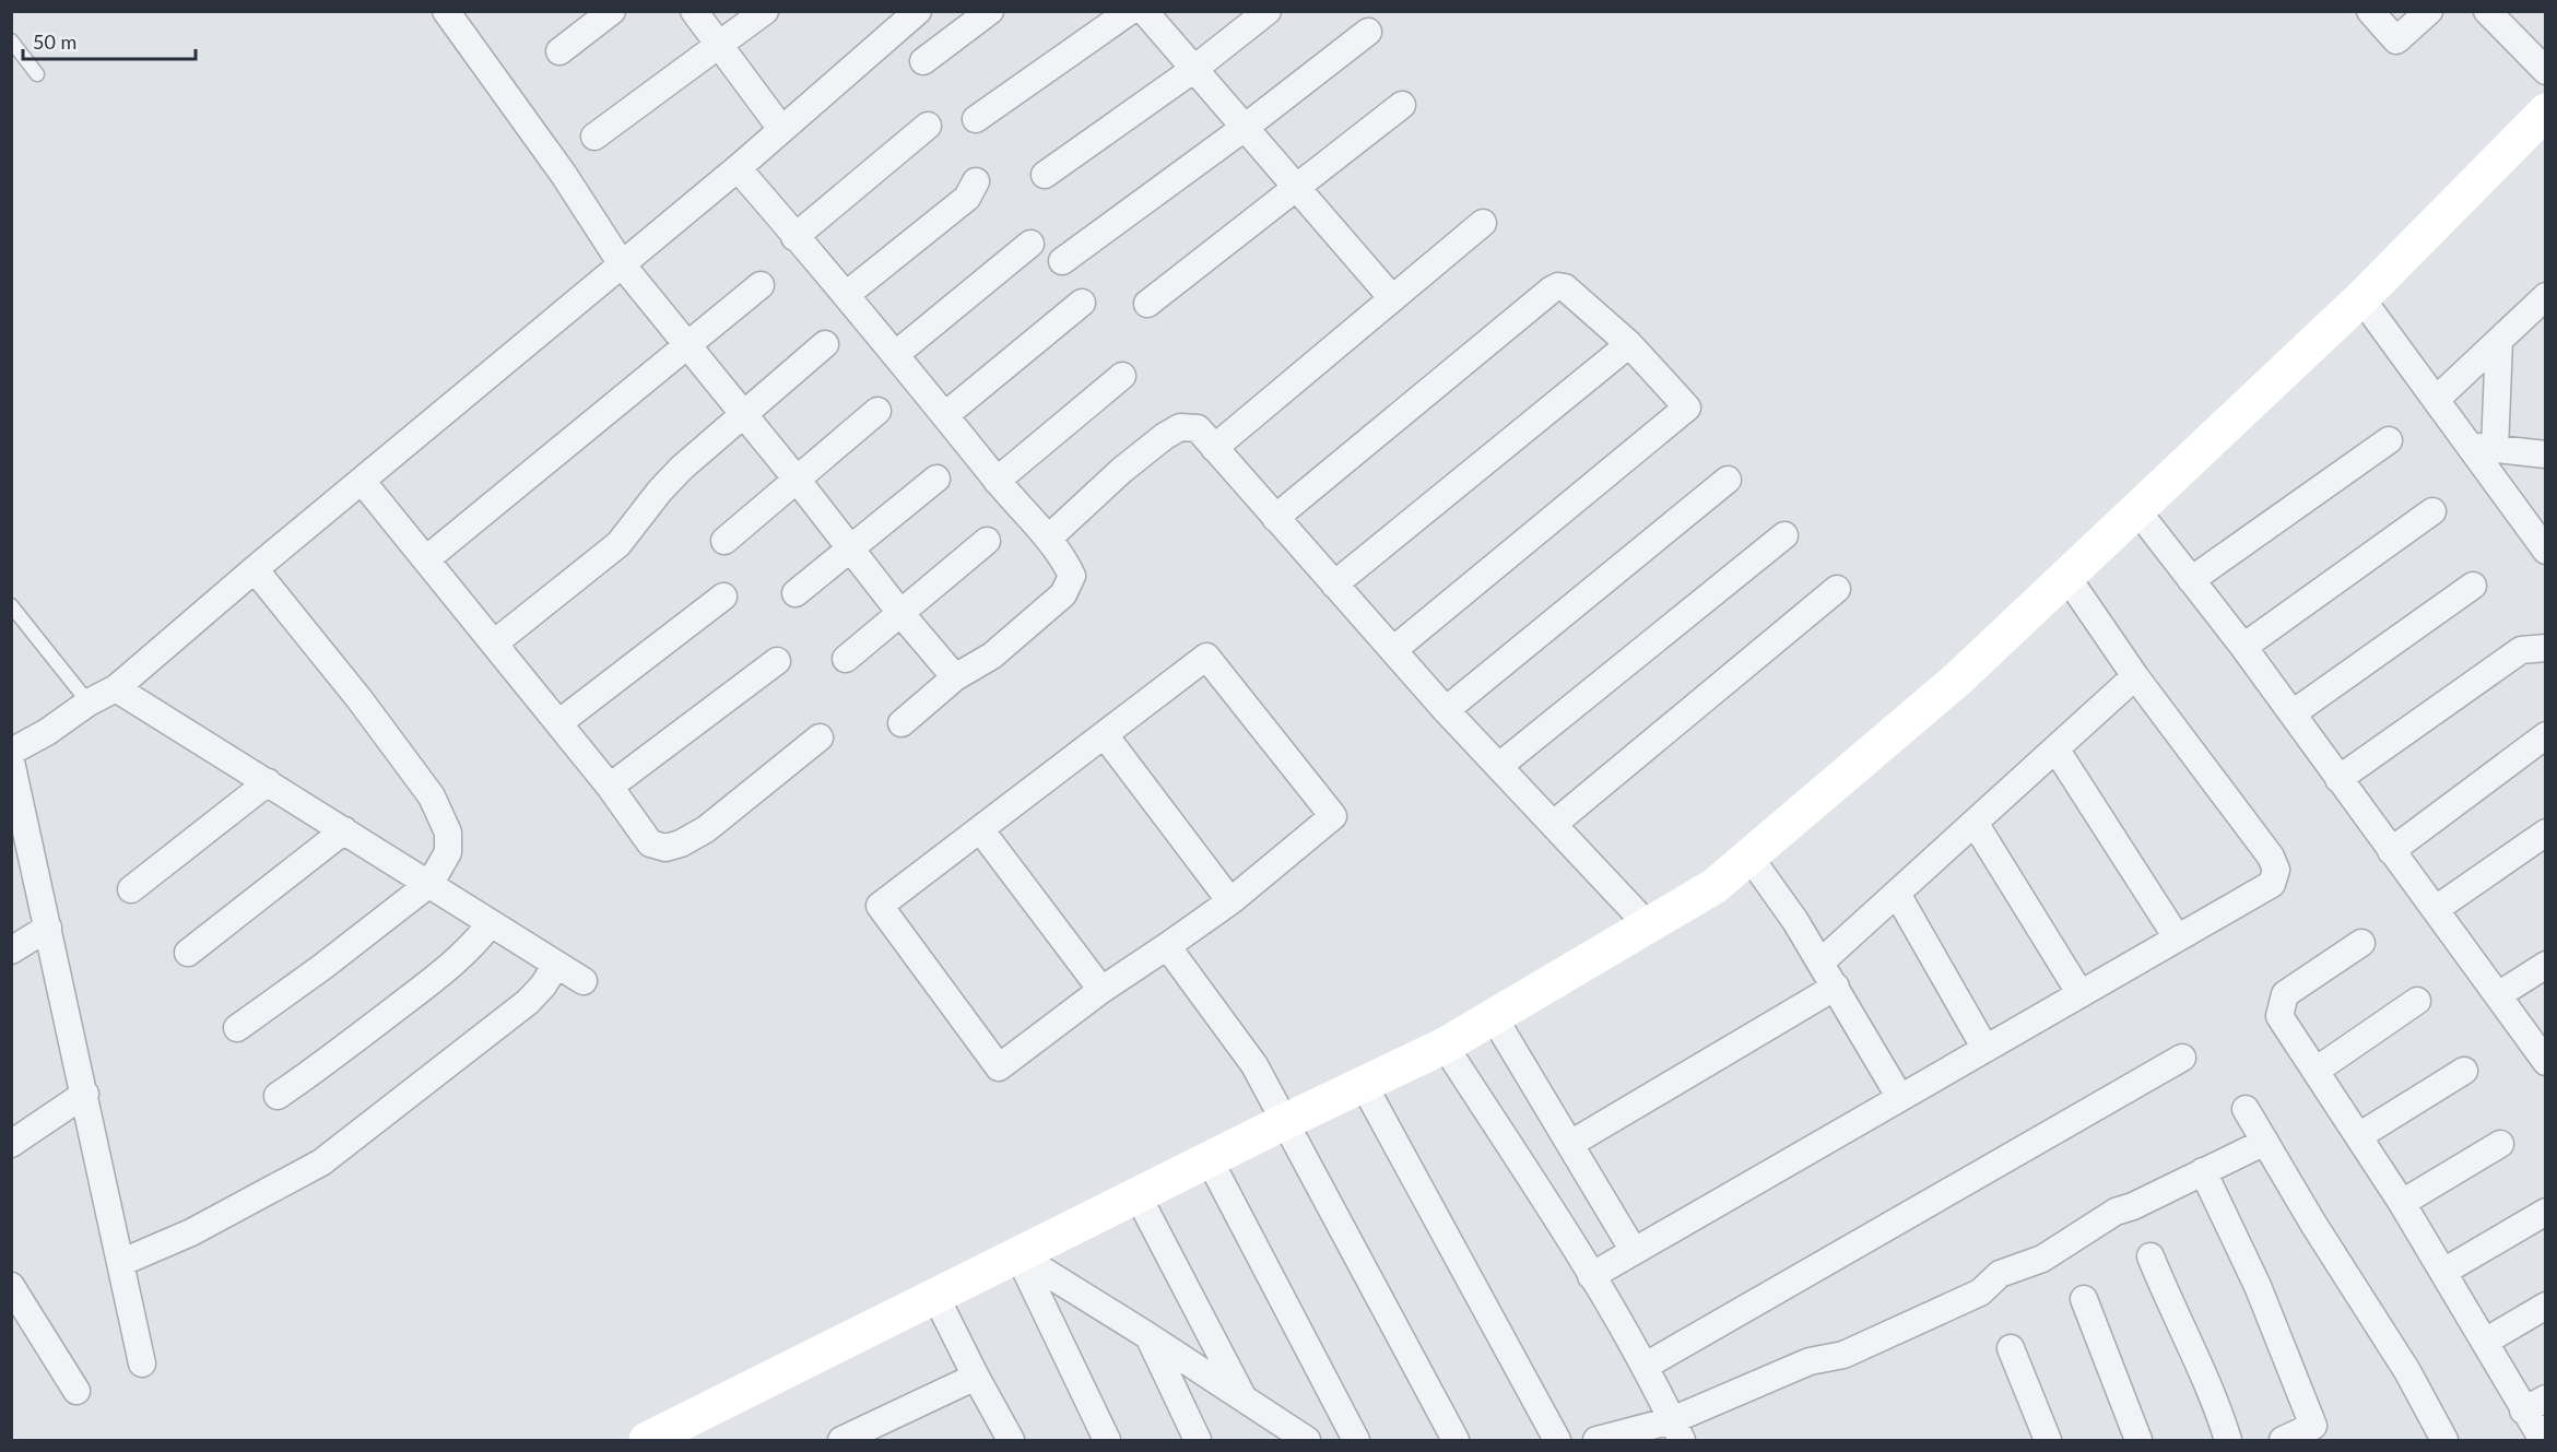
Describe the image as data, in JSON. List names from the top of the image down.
{
  "scale_bar": "50 m"
}
